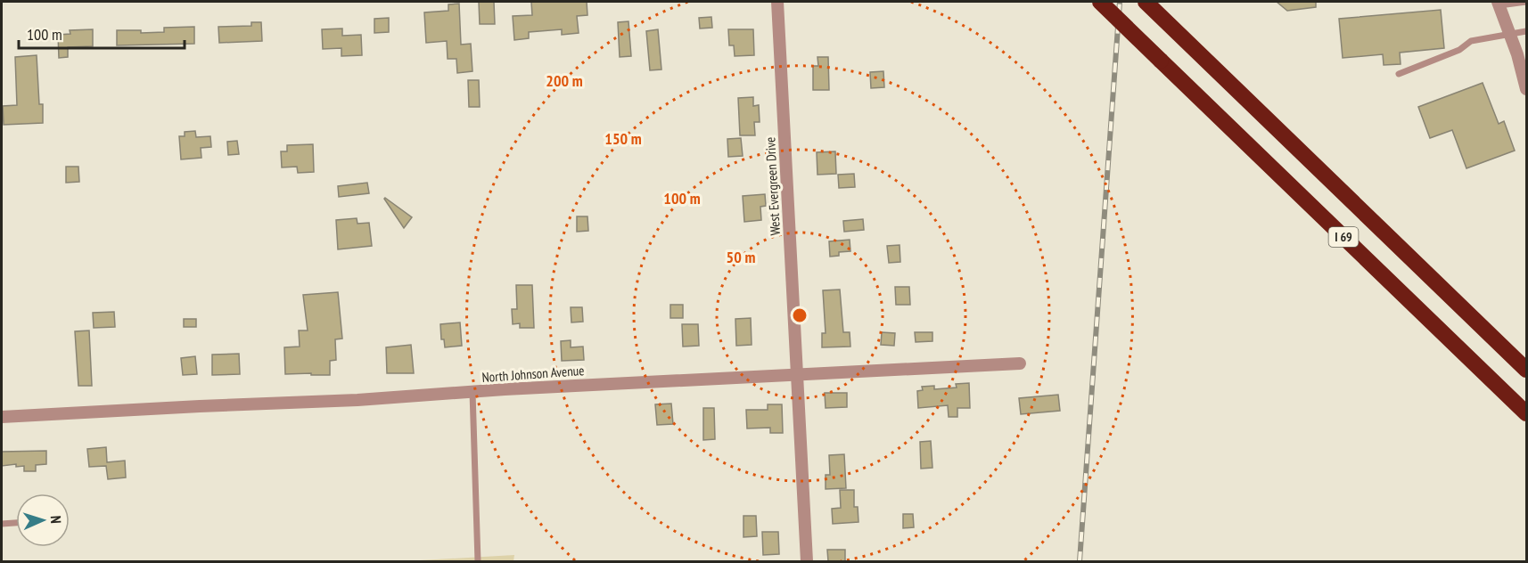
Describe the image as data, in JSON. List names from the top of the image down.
{
  "streets": {
    "highway": ["I 69"],
    "street": ["West Evergreen Drive", "North Johnson Avenue"]
  },
  "crossings": [
    ["West Evergreen Drive", "North Johnson Avenue"]
  ],
  "scale_bar": "100 m",
  "north": "right",
  "rings": [
    "200 m",
    "150 m",
    "100 m",
    "50 m"
  ]
}
